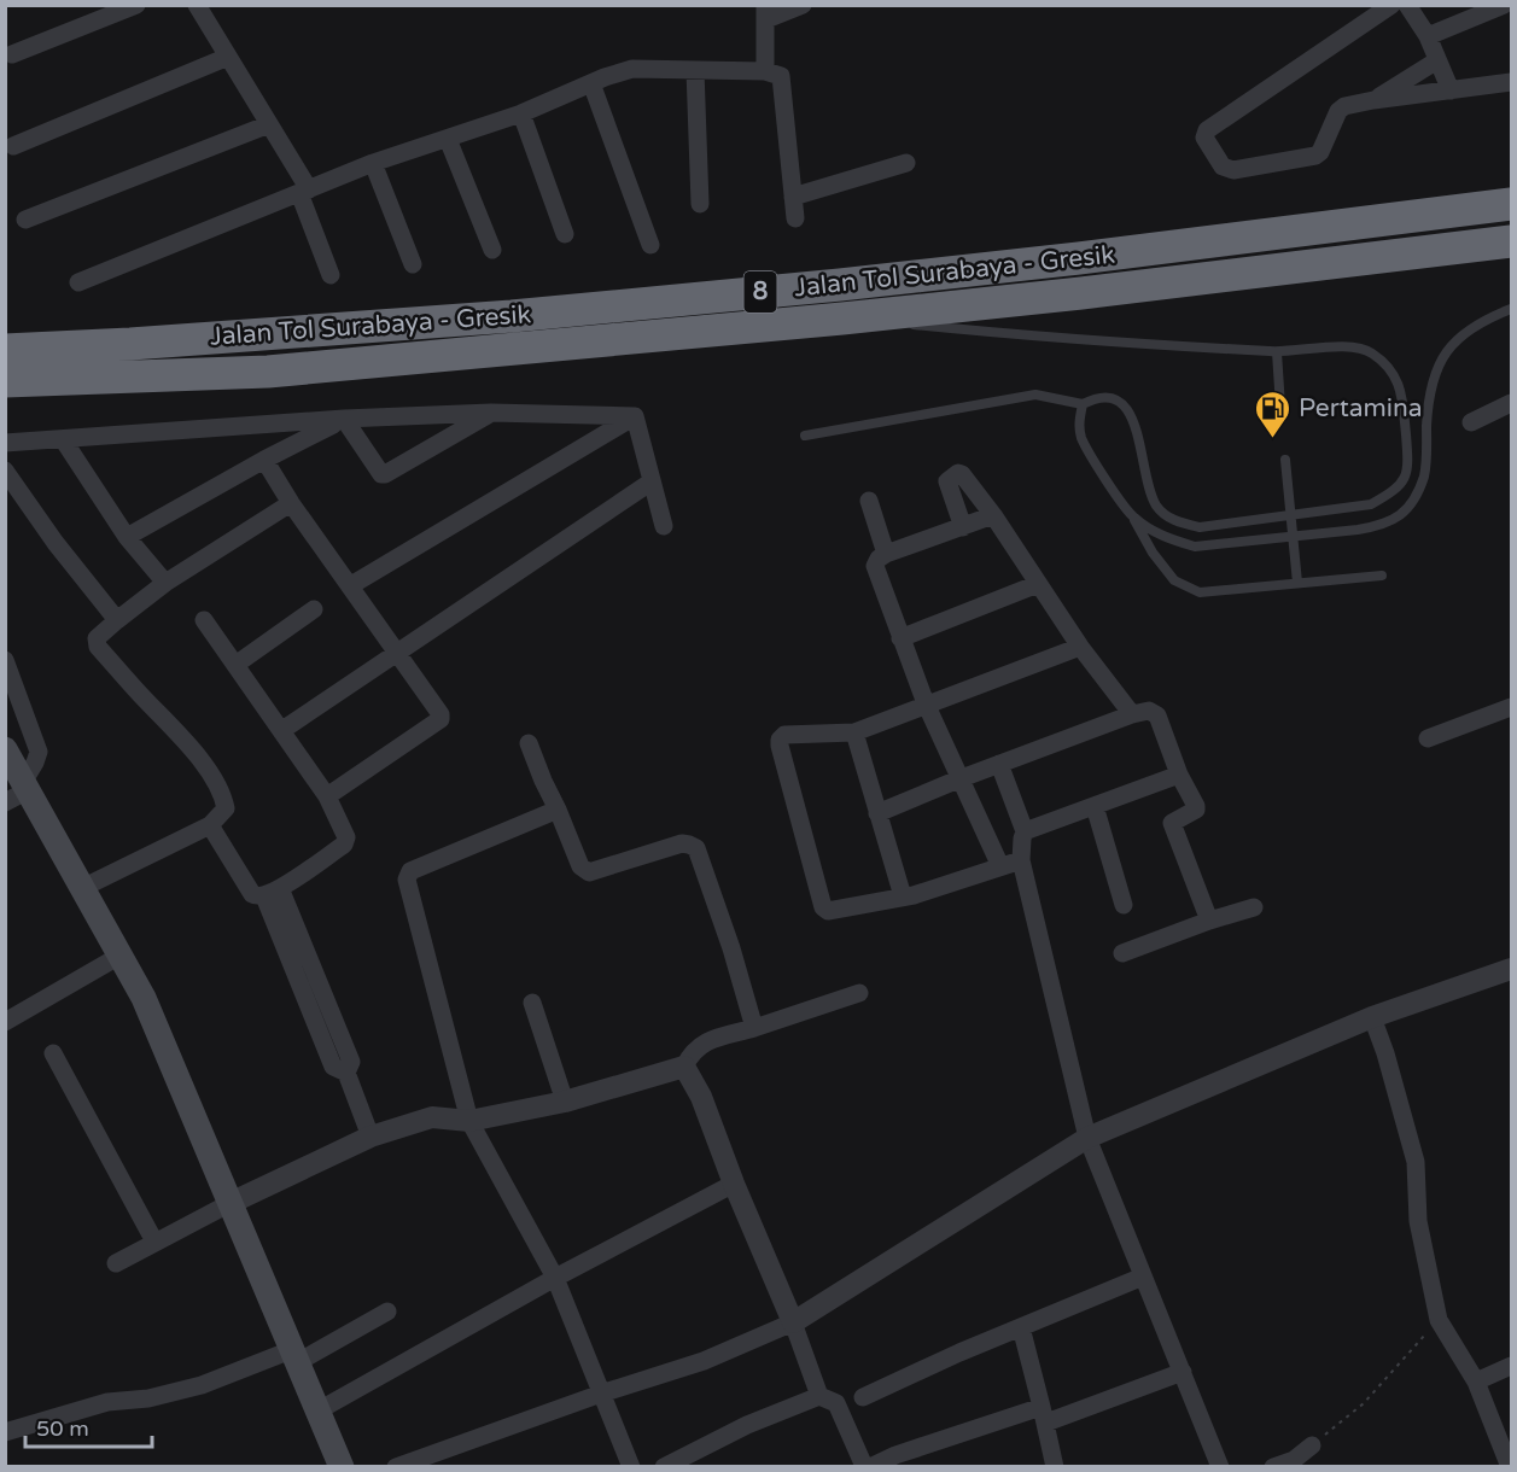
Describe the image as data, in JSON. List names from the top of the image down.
{
  "streets": {
    "highway": ["Jalan Tol Surabaya - Gresik", "8"]
  },
  "places": {
    "fuel station": ["Pertamina"]
  },
  "scale_bar": "50 m"
}
